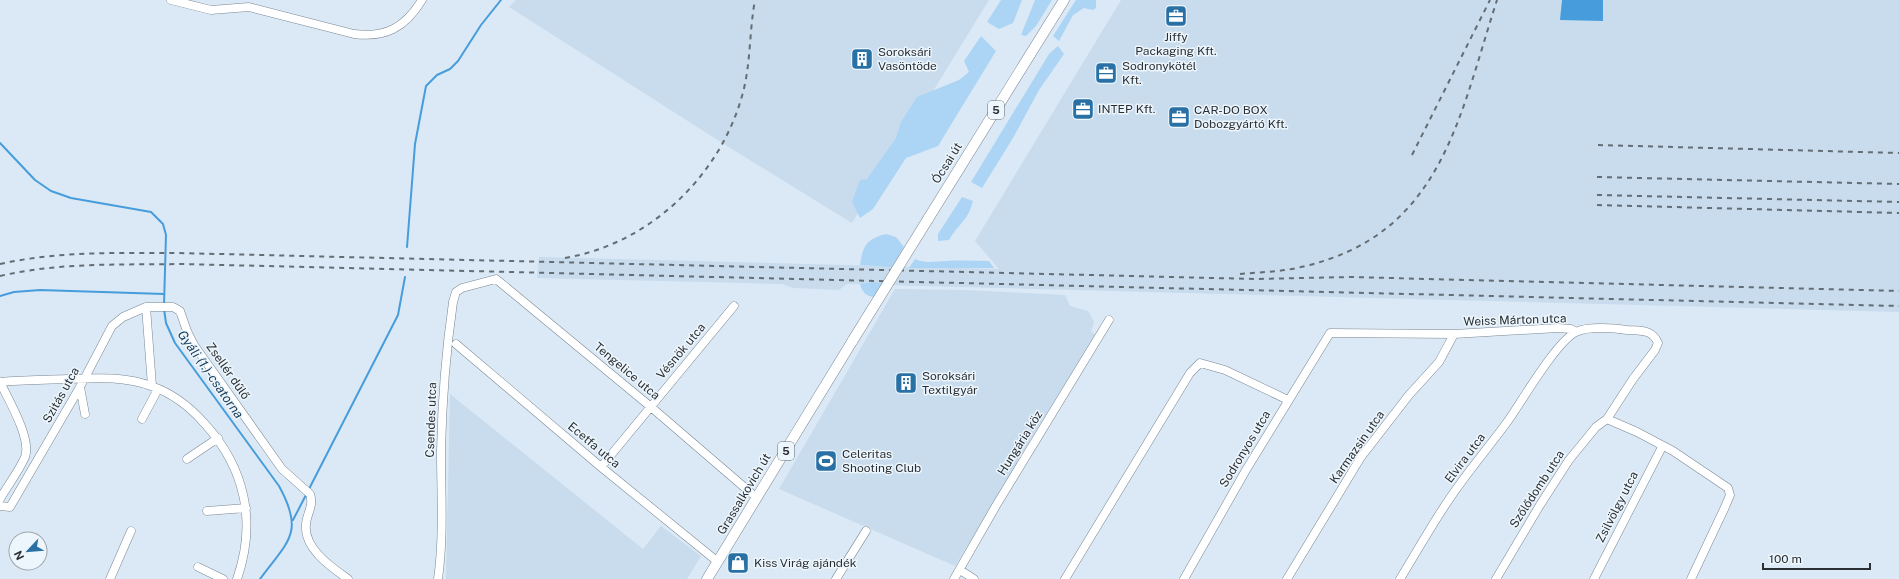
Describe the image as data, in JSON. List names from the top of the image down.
{
  "streets": {
    "main road": ["5", "Ócsai út", "Grassalkovich út"],
    "street": [
      "Weiss Márton utca",
      "Vésnök utca",
      "Zsellér dűlő",
      "Tengelice utca",
      "Szitás utca",
      "Csendes utca",
      "Hungária köz",
      "Ecetfa utca",
      "Karmazsin utca",
      "Sodronyos utca",
      "Elvira utca",
      "Szőlődomb utca",
      "Zsilvölgy utca"
    ]
  },
  "crossings": [
    ["Ócsai út", "Grassalkovich út"],
    ["Weiss Márton utca", "Karmazsin utca"],
    ["Weiss Márton utca", "Sodronyos utca"],
    ["Weiss Márton utca", "Elvira utca"],
    ["Weiss Márton utca", "Szőlődomb utca"],
    ["Vésnök utca", "Tengelice utca"],
    ["Vésnök utca", "Ecetfa utca"],
    ["Zsellér dűlő", "Szitás utca"],
    ["Tengelice utca", "Csendes utca"],
    ["Ecetfa utca", "Grassalkovich út"]
  ],
  "water": ["Gyáli (1.)-csatorna"],
  "places": {
    "office": [
      "Jiffy Packaging Kft.",
      "Sodronykötél Kft.",
      "INTEP Kft.",
      "CAR-DO BOX Dobozgyártó Kft."
    ],
    "building": ["Soroksári Vasöntöde", "Soroksári Textilgyár"],
    "sports": ["Celeritas Shooting Club"],
    "shop": ["Kiss Virág ajándék"]
  },
  "scale_bar": "100 m",
  "north": "bottom left"
}
